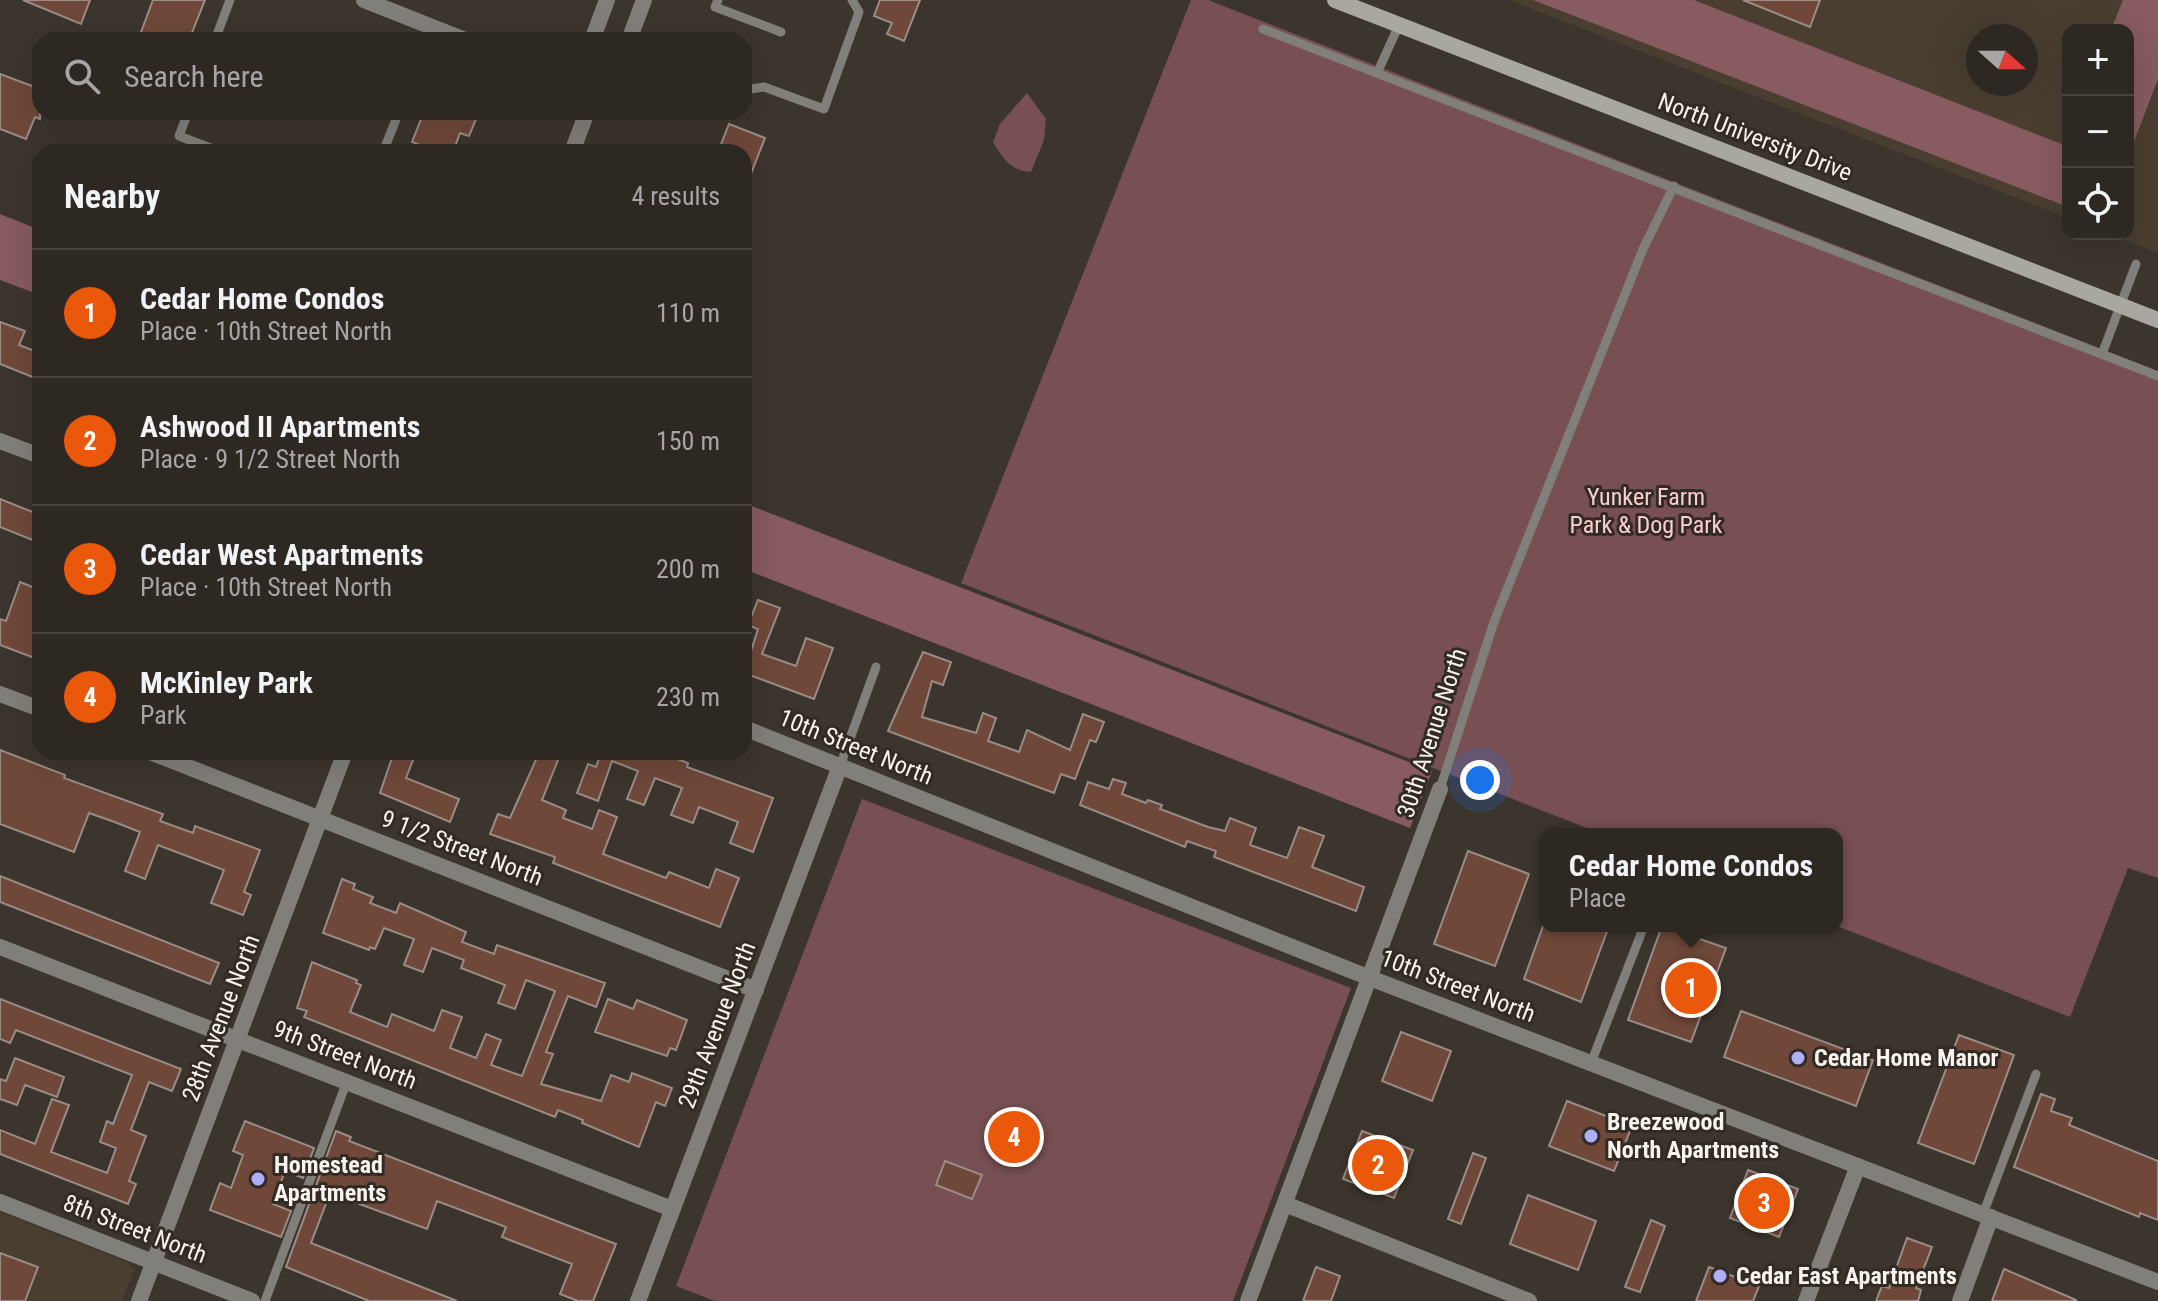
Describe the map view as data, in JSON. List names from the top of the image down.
{
  "streets": {
    "main road": ["North University Drive"],
    "street": [
      "30th Avenue North",
      "10th Street North",
      "9 1/2 Street North",
      "28th Avenue North",
      "29th Avenue North",
      "9th Street North",
      "8th Street North"
    ]
  },
  "crossings": [
    ["30th Avenue North", "10th Street North"],
    ["10th Street North", "29th Avenue North"],
    ["9 1/2 Street North", "28th Avenue North"],
    ["9 1/2 Street North", "29th Avenue North"],
    ["28th Avenue North", "9th Street North"],
    ["28th Avenue North", "8th Street North"],
    ["29th Avenue North", "9th Street North"]
  ],
  "parks": ["Yunker Farm Park & Dog Park"],
  "places": [
    "Cedar Home Manor",
    "Breezewood North Apartments",
    "Homestead Apartments",
    "Cedar East Apartments"
  ],
  "north": "right",
  "page": {
    "map_buttons": ["+", "−"],
    "search": "Search here",
    "heading": ["Nearby", "4 results"],
    "list": [
      {
        "mark": "1",
        "name": "Cedar Home Condos",
        "note": "Place · 10th Street North",
        "value": "110 m"
      },
      {
        "mark": "2",
        "name": "Ashwood II Apartments",
        "note": "Place · 9 1/2 Street North",
        "value": "150 m"
      },
      {
        "mark": "3",
        "name": "Cedar West Apartments",
        "note": "Place · 10th Street North",
        "value": "200 m"
      },
      {
        "mark": "4",
        "name": "McKinley Park",
        "note": "Park",
        "value": "230 m"
      }
    ],
    "popup": ["Cedar Home Condos", "Place"],
    "pins": [
      "1",
      "4",
      "2",
      "3"
    ]
  }
}
